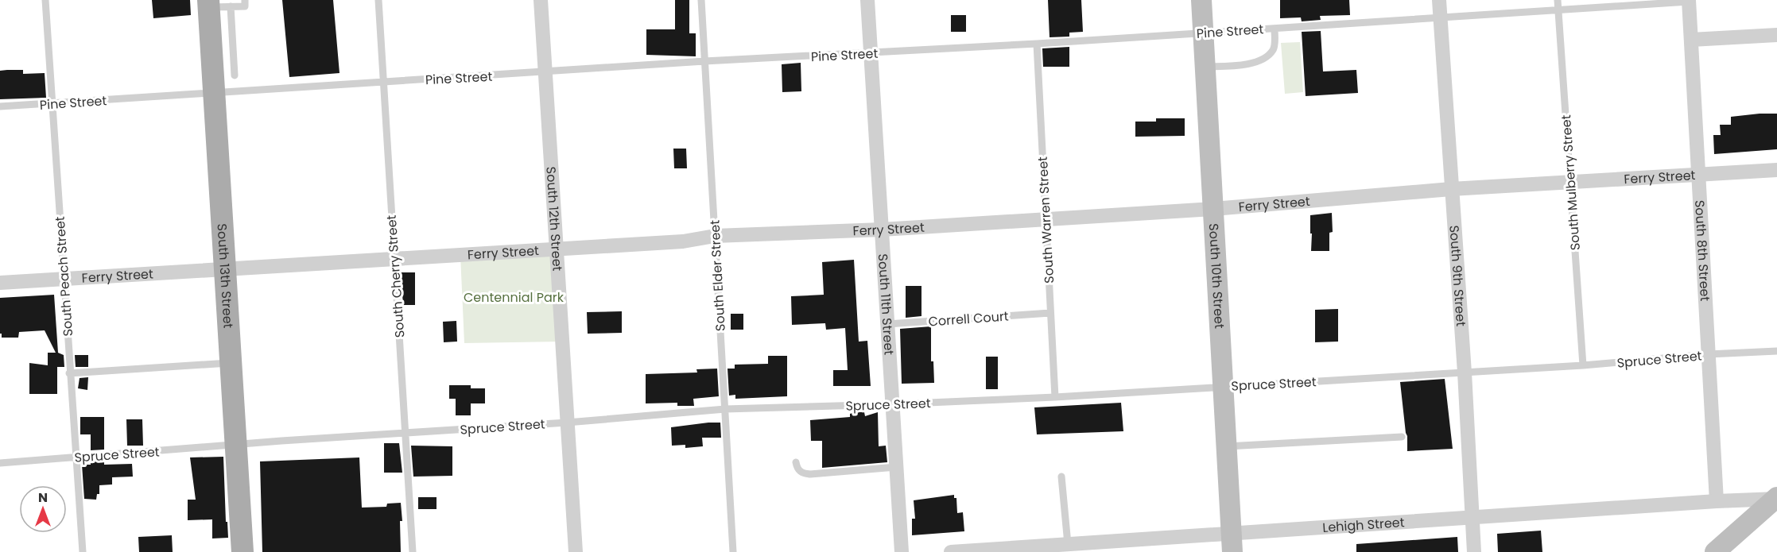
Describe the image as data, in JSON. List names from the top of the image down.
{
  "streets": {
    "main road": ["South 13th Street"],
    "street": [
      "Ferry Street",
      "South 12th Street",
      "South 8th Street",
      "South 10th Street",
      "South 9th Street",
      "South 11th Street",
      "Lehigh Street"
    ],
    "lane": [
      "Pine Street",
      "South Mulberry Street",
      "South Warren Street",
      "South Elder Street",
      "South Peach Street",
      "South Cherry Street",
      "Correll Court",
      "Spruce Street"
    ]
  },
  "crossings": [
    ["Pine Street", "South Mulberry Street"],
    ["Pine Street", "South 12th Street"],
    ["Pine Street", "South Warren Street"],
    ["Pine Street", "South 8th Street"],
    ["Pine Street", "South Elder Street"],
    ["Pine Street", "South 10th Street"],
    ["Pine Street", "South 9th Street"],
    ["Pine Street", "South Peach Street"],
    ["Pine Street", "South 13th Street"],
    ["Pine Street", "South Cherry Street"],
    ["Pine Street", "South 11th Street"],
    ["Ferry Street", "South Mulberry Street"],
    ["Ferry Street", "South 12th Street"],
    ["Ferry Street", "South Warren Street"],
    ["Ferry Street", "South 8th Street"],
    ["Ferry Street", "South Elder Street"],
    ["Ferry Street", "South 10th Street"],
    ["Ferry Street", "South 9th Street"],
    ["Ferry Street", "South Peach Street"],
    ["Ferry Street", "South 13th Street"],
    ["Ferry Street", "South Cherry Street"],
    ["Ferry Street", "South 11th Street"],
    ["South Mulberry Street", "Spruce Street"],
    ["South 12th Street", "Spruce Street"],
    ["South Warren Street", "Correll Court"],
    ["South Warren Street", "Spruce Street"],
    ["South 8th Street", "Spruce Street"],
    ["South 8th Street", "Lehigh Street"],
    ["South Elder Street", "Spruce Street"],
    ["South 10th Street", "Spruce Street"],
    ["South 10th Street", "Lehigh Street"],
    ["South 9th Street", "Spruce Street"],
    ["South 9th Street", "Lehigh Street"],
    ["South Peach Street", "Spruce Street"],
    ["South 13th Street", "Spruce Street"],
    ["South Cherry Street", "Spruce Street"],
    ["South 11th Street", "Correll Court"],
    ["South 11th Street", "Spruce Street"]
  ],
  "parks": ["Centennial Park"],
  "north": "top"
}
